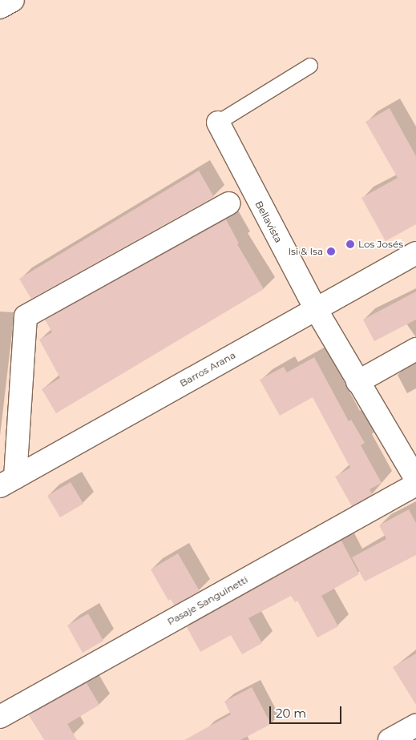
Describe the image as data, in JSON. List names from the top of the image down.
{
  "streets": {
    "street": ["Bellavista", "Barros Arana", "Pasaje Sanguinetti"]
  },
  "crossings": [
    ["Bellavista", "Barros Arana"]
  ],
  "places": ["Los Josés", "Isi & Isa"],
  "scale_bar": "20 m"
}
